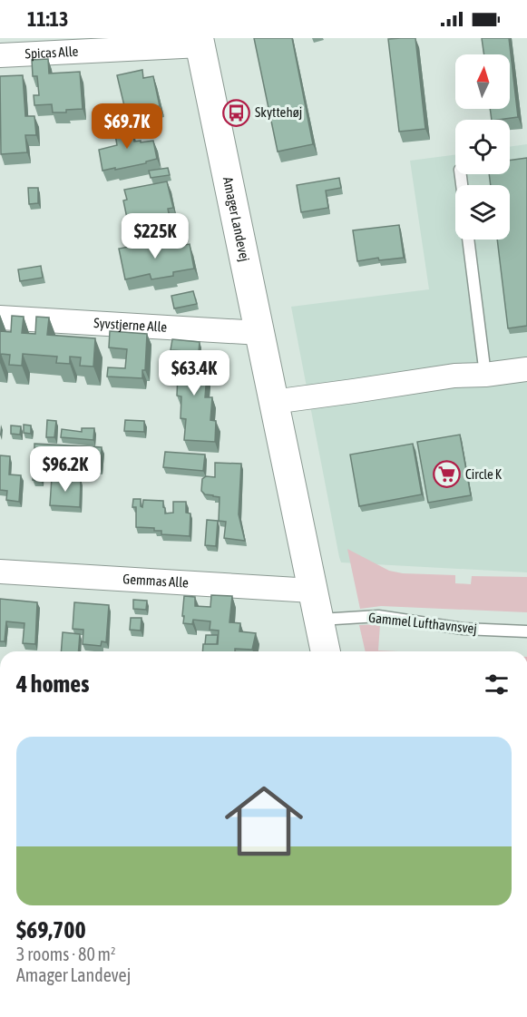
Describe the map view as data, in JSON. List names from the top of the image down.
{
  "streets": {
    "street": [
      "Spicas Alle",
      "Amager Landevej",
      "Syvstjerne Alle",
      "Gemmas Alle"
    ],
    "lane": ["Gammel Lufthavnsvej"]
  },
  "crossings": [
    ["Spicas Alle", "Amager Landevej"],
    ["Amager Landevej", "Syvstjerne Alle"],
    ["Amager Landevej", "Gemmas Alle"],
    ["Amager Landevej", "Gammel Lufthavnsvej"]
  ],
  "places": {
    "bus stop": ["Skyttehøj"],
    "supermarket": ["Circle K"]
  },
  "north": "top",
  "page": {
    "status": "11:13",
    "price": [
      "$69.7K",
      "$225K",
      "$63.4K",
      "$96.2K"
    ],
    "heading": "4 homes",
    "list": [
      {
        "name": "$69,700",
        "note": "3 rooms · 80 m² · Amager Landevej"
      }
    ]
  }
}
